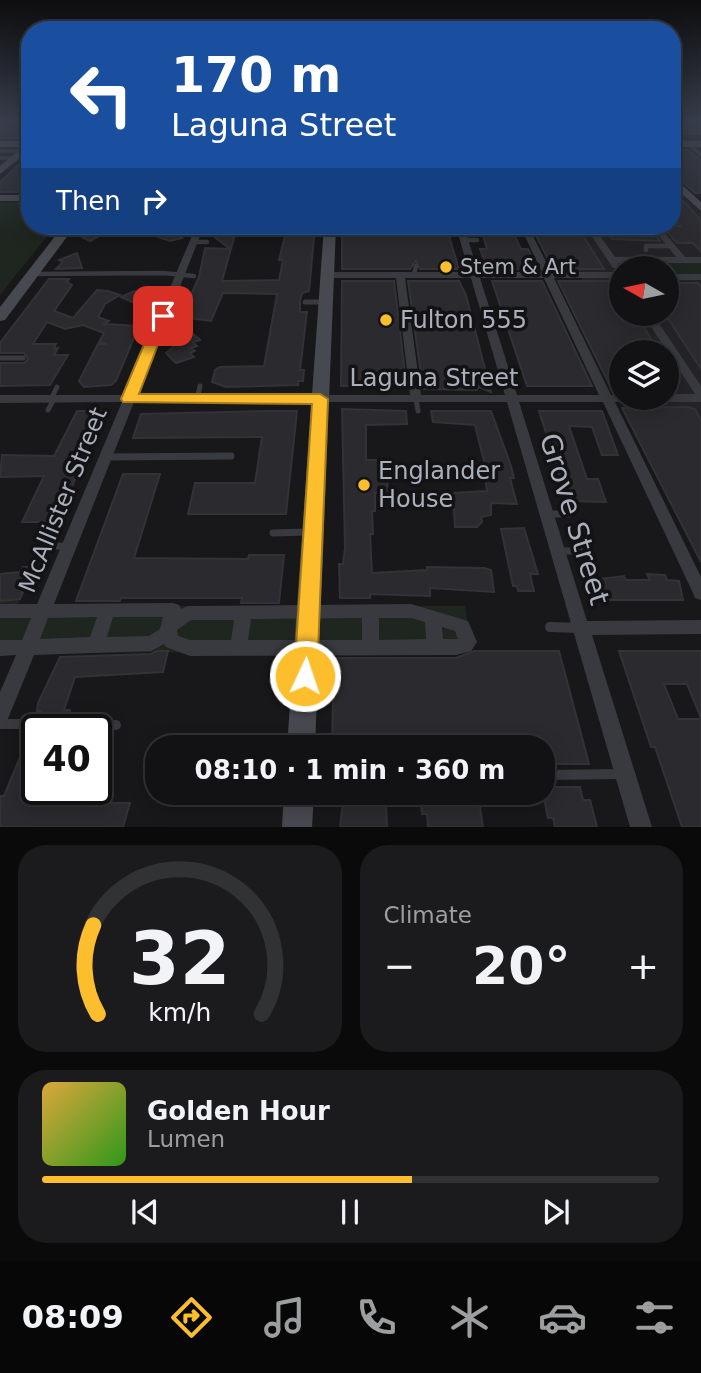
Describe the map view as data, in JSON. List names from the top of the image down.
{
  "streets": {
    "street": ["Laguna Street", "McAllister Street", "Grove Street"]
  },
  "crossings": [
    ["Laguna Street", "McAllister Street"],
    ["Laguna Street", "Grove Street"]
  ],
  "places": ["Stem & Art", "Fulton 555", "Englander House"],
  "north": "left",
  "page": {
    "turn": ["170 m", "Laguna Street"],
    "then": "Then",
    "limit": "40",
    "trip": "08:10 · 1 min · 360 m",
    "tile": "Climate",
    "heat": ["−", "20°", "+"],
    "song": ["Golden Hour", "Lumen"],
    "tabs": "08:09",
    "gauge": ["32", "km/h"]
  }
}
